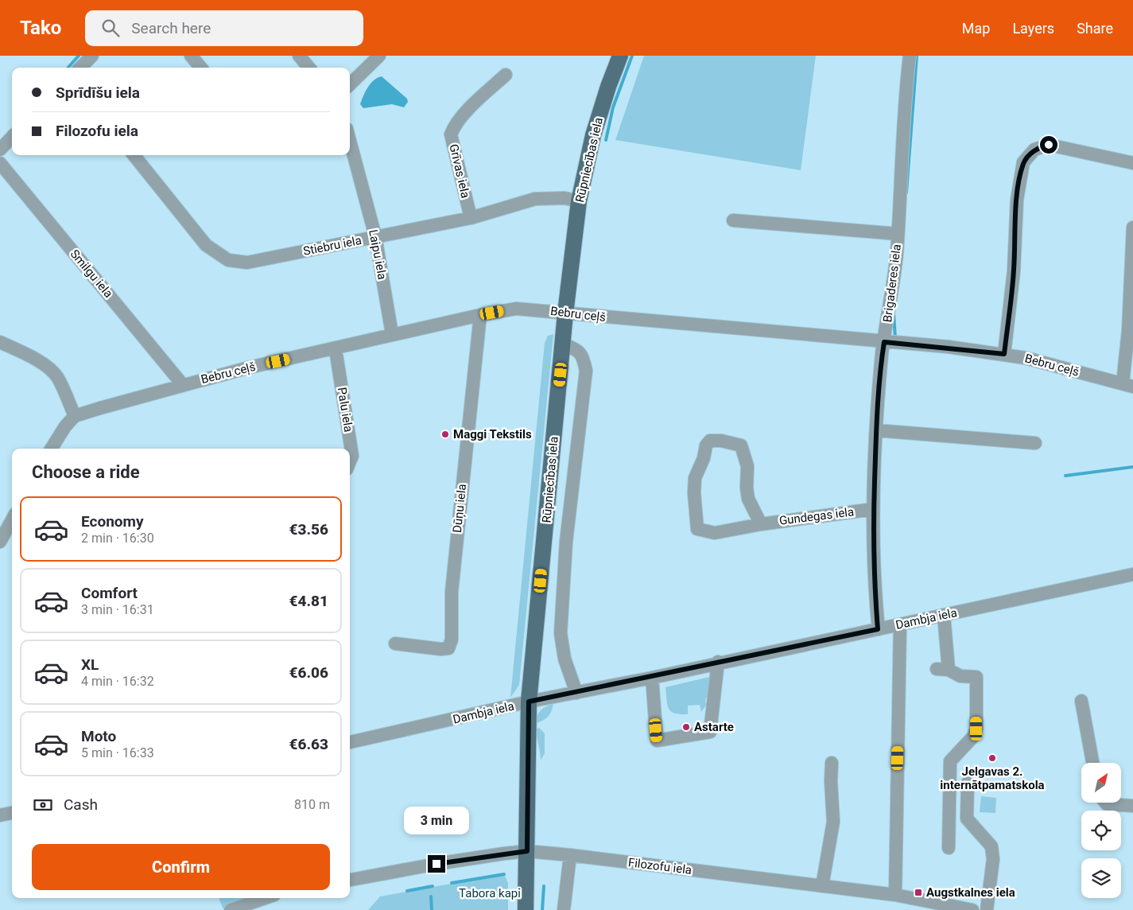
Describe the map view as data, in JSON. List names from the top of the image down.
{
  "streets": {
    "main road": ["Rūpniecības iela"],
    "street": [
      "Grīvas iela",
      "Stiebru iela",
      "Laipu iela",
      "Smilgu iela",
      "Brigaderes iela",
      "Bebru ceļš",
      "Palu iela",
      "Dūņu iela",
      "Gundegas iela",
      "Dambja iela",
      "Filozofu iela"
    ]
  },
  "crossings": [
    ["Rūpniecības iela", "Stiebru iela"],
    ["Rūpniecības iela", "Bebru ceļš"],
    ["Rūpniecības iela", "Dambja iela"],
    ["Rūpniecības iela", "Filozofu iela"],
    ["Grīvas iela", "Stiebru iela"],
    ["Stiebru iela", "Laipu iela"],
    ["Laipu iela", "Bebru ceļš"],
    ["Smilgu iela", "Bebru ceļš"],
    ["Brigaderes iela", "Bebru ceļš"],
    ["Brigaderes iela", "Gundegas iela"],
    ["Brigaderes iela", "Dambja iela"],
    ["Bebru ceļš", "Palu iela"],
    ["Bebru ceļš", "Dūņu iela"]
  ],
  "parks": ["Tabora kapi"],
  "places": {
    "other": ["Maggi Tekstils", "Astarte", "Jelgavas 2. internātpamatskola"],
    "transit": ["Augstkalnes iela"]
  },
  "north": "top right",
  "page": {
    "header": "Tako",
    "search": "Search here",
    "nav": ["Map", "Layers", "Share"],
    "banner": ["Sprīdīšu iela", "Filozofu iela"],
    "heading": "Choose a ride",
    "list": [
      {
        "name": "Economy",
        "note": "2 min · 16:30",
        "value": "€3.56"
      },
      {
        "name": "Comfort",
        "note": "3 min · 16:31",
        "value": "€4.81"
      },
      {
        "name": "XL",
        "note": "4 min · 16:32",
        "value": "€6.06"
      },
      {
        "name": "Moto",
        "note": "5 min · 16:33",
        "value": "€6.63"
      }
    ],
    "pay": ["Cash", "810 m"],
    "bubble": "3 min",
    "buttons": "Confirm"
  }
}
